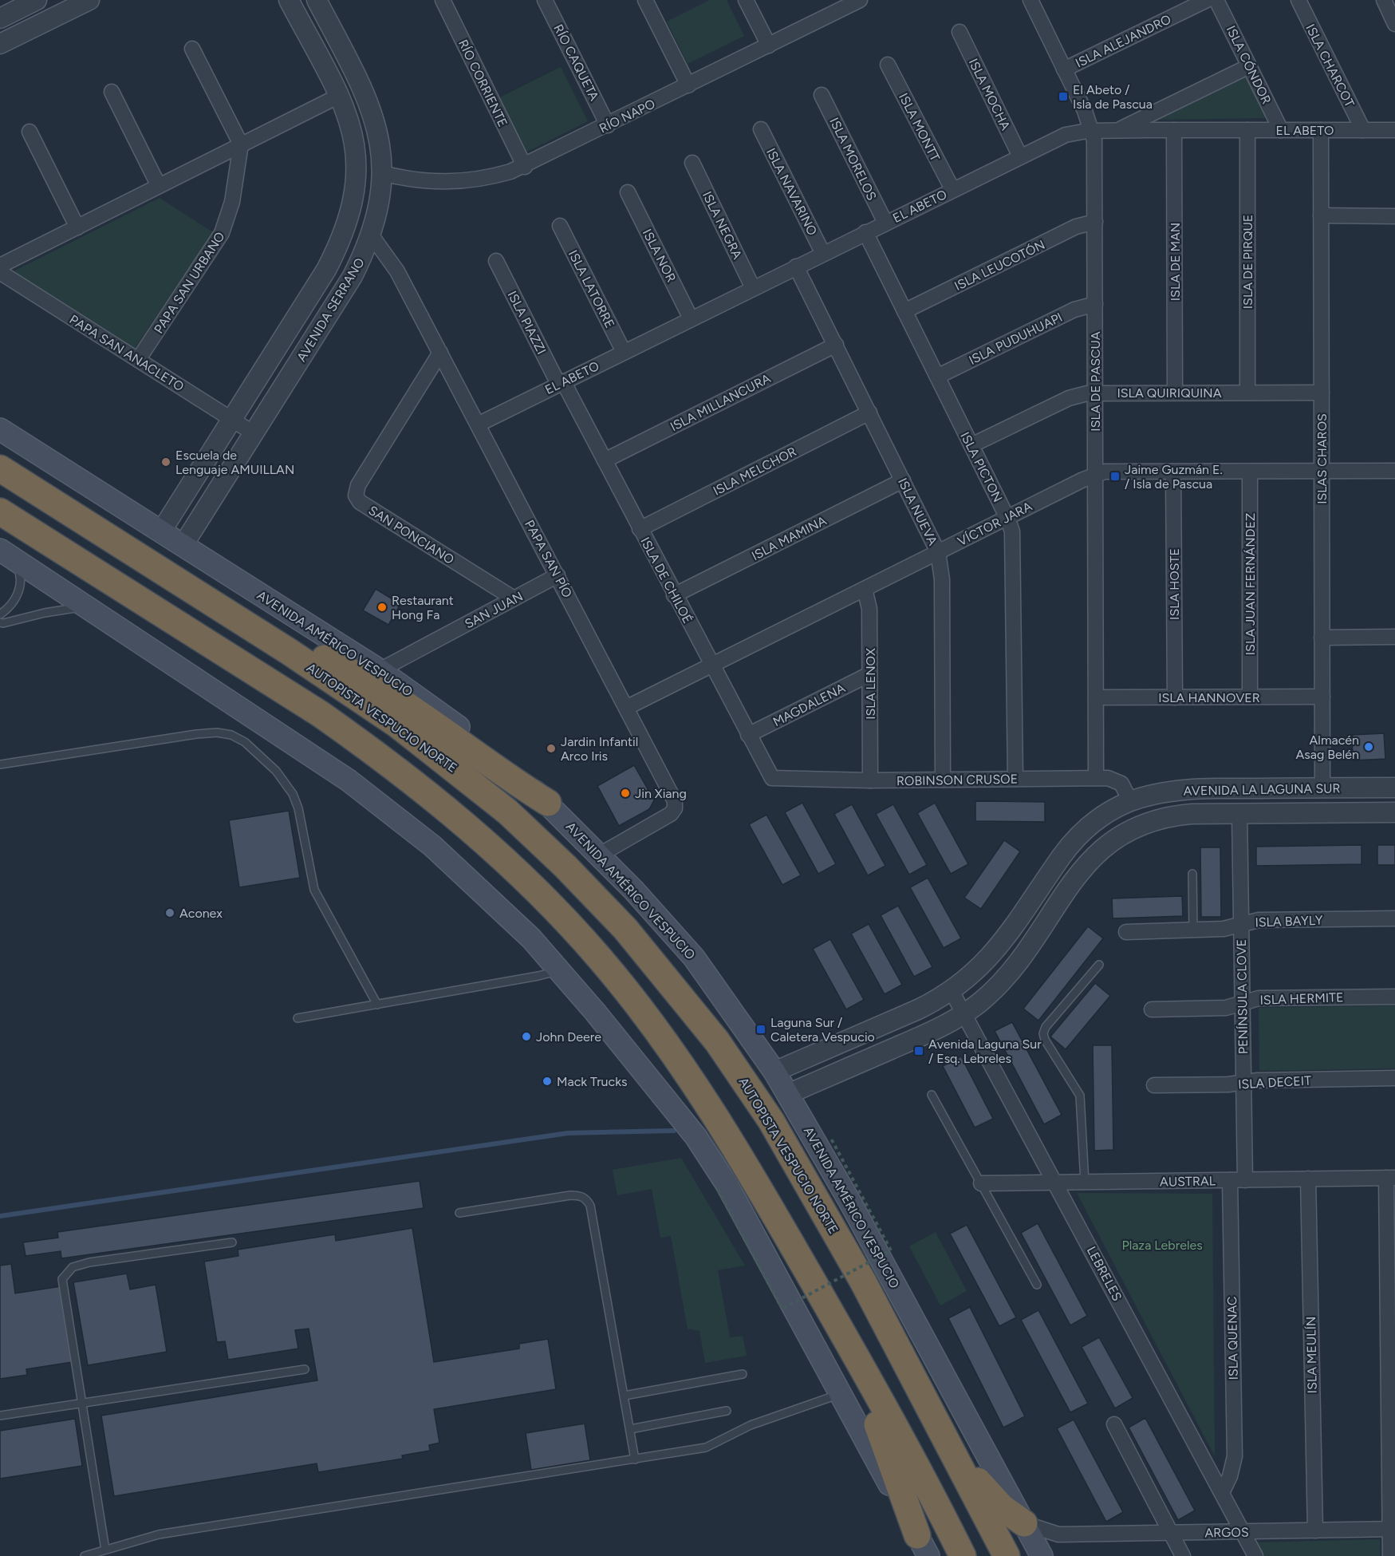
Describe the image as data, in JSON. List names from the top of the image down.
{
  "streets": {
    "highway": ["AUTOPISTA VESPUCIO NORTE"],
    "main road": ["AVENIDA AMÉRICO VESPUCIO"],
    "street": [
      "ISLA ALEJANDRO",
      "RÍO CAQUETA",
      "ISLA CÓNDOR",
      "ISLA CHARCOT",
      "RÍO CORRIENTE",
      "ISLA MOCHA",
      "RÍO NAPO",
      "ISLA MONTT",
      "EL ABETO",
      "ISLA MORELOS",
      "ISLA NAVARINO",
      "ISLA NEGRA",
      "ISLA NOR",
      "ISLA DE MAN",
      "ISLA DE PIRQUE",
      "ISLA LEUCOTÓN",
      "PAPA SAN URBANO",
      "ISLA LATORRE",
      "AVENIDA SERRANO",
      "ISLA PIAZZI",
      "ISLA PUDUHUAPI",
      "PAPA SAN ANACLETO",
      "ISLA DE PASCUA",
      "ISLA QUIRIQUINA",
      "ISLA MILLANCURA",
      "ISLAS CHAROS",
      "ISLA PICTON",
      "ISLA MELCHOR",
      "ISLA NUEVA",
      "VÍCTOR JARA",
      "SAN PONCIANO",
      "ISLA MAMINA",
      "PAPA SAN PÍO",
      "ISLA DE CHILOÉ",
      "ISLA HOSTE",
      "ISLA JUAN FERNÁNDEZ",
      "SAN JUAN",
      "ISLA LENOX",
      "ISLA HANNOVER",
      "MAGDALENA",
      "ROBINSON CRUSOE",
      "AVENIDA LA LAGUNA SUR",
      "ISLA BAYLY",
      "PENÍNSULA CLOVE",
      "ISLA HERMITE",
      "ISLA DECEIT",
      "AUSTRAL",
      "LEBRELES",
      "ISLA QUENAC",
      "ISLA MEULÍN",
      "ARGOS"
    ]
  },
  "crossings": [
    ["ISLA ALEJANDRO", "ISLA DE PASCUA"],
    ["RÍO CAQUETA", "RÍO NAPO"],
    ["ISLA CÓNDOR", "EL ABETO"],
    ["ISLA CHARCOT", "EL ABETO"],
    ["RÍO CORRIENTE", "RÍO NAPO"],
    ["ISLA MOCHA", "EL ABETO"],
    ["RÍO NAPO", "AVENIDA SERRANO"],
    ["ISLA MONTT", "EL ABETO"],
    ["EL ABETO", "ISLA MORELOS"],
    ["EL ABETO", "ISLA NAVARINO"],
    ["EL ABETO", "ISLA NEGRA"],
    ["EL ABETO", "ISLA NOR"],
    ["EL ABETO", "ISLA DE MAN"],
    ["EL ABETO", "ISLA DE PIRQUE"],
    ["EL ABETO", "ISLA LATORRE"],
    ["EL ABETO", "ISLA PIAZZI"],
    ["EL ABETO", "ISLA DE PASCUA"],
    ["EL ABETO", "ISLAS CHAROS"],
    ["EL ABETO", "ISLA PICTON"],
    ["EL ABETO", "ISLA NUEVA"],
    ["EL ABETO", "PAPA SAN PÍO"],
    ["EL ABETO", "ISLA DE CHILOÉ"],
    ["ISLA DE MAN", "ISLA QUIRIQUINA"],
    ["ISLA DE PIRQUE", "ISLA QUIRIQUINA"],
    ["ISLA LEUCOTÓN", "ISLA DE PASCUA"],
    ["ISLA LEUCOTÓN", "ISLA PICTON"],
    ["PAPA SAN URBANO", "PAPA SAN ANACLETO"],
    ["AVENIDA SERRANO", "PAPA SAN ANACLETO"],
    ["AVENIDA SERRANO", "PAPA SAN PÍO"],
    ["AVENIDA SERRANO", "AVENIDA AMÉRICO VESPUCIO"],
    ["ISLA PIAZZI", "ISLA DE CHILOÉ"],
    ["ISLA PUDUHUAPI", "ISLA DE PASCUA"],
    ["ISLA PUDUHUAPI", "ISLA PICTON"],
    ["ISLA DE PASCUA", "ISLA QUIRIQUINA"],
    ["ISLA DE PASCUA", "VÍCTOR JARA"],
    ["ISLA DE PASCUA", "ISLA HANNOVER"],
    ["ISLA DE PASCUA", "ROBINSON CRUSOE"],
    ["ISLA QUIRIQUINA", "ISLAS CHAROS"],
    ["ISLA QUIRIQUINA", "ISLA PICTON"],
    ["ISLA MILLANCURA", "ISLA NUEVA"],
    ["ISLA MILLANCURA", "ISLA DE CHILOÉ"],
    ["ISLAS CHAROS", "VÍCTOR JARA"],
    ["ISLAS CHAROS", "ISLA HANNOVER"],
    ["ISLAS CHAROS", "AVENIDA LA LAGUNA SUR"],
    ["ISLA PICTON", "VÍCTOR JARA"],
    ["ISLA PICTON", "ROBINSON CRUSOE"],
    ["ISLA MELCHOR", "ISLA NUEVA"],
    ["ISLA MELCHOR", "ISLA DE CHILOÉ"],
    ["ISLA NUEVA", "VÍCTOR JARA"],
    ["ISLA NUEVA", "ISLA MAMINA"],
    ["ISLA NUEVA", "ROBINSON CRUSOE"],
    ["VÍCTOR JARA", "PAPA SAN PÍO"],
    ["VÍCTOR JARA", "ISLA DE CHILOÉ"],
    ["VÍCTOR JARA", "ISLA HOSTE"],
    ["VÍCTOR JARA", "ISLA JUAN FERNÁNDEZ"],
    ["VÍCTOR JARA", "ISLA LENOX"],
    ["SAN PONCIANO", "PAPA SAN PÍO"],
    ["SAN PONCIANO", "SAN JUAN"],
    ["ISLA MAMINA", "ISLA DE CHILOÉ"],
    ["PAPA SAN PÍO", "SAN JUAN"],
    ["PAPA SAN PÍO", "AVENIDA AMÉRICO VESPUCIO"],
    ["ISLA DE CHILOÉ", "MAGDALENA"],
    ["ISLA DE CHILOÉ", "ROBINSON CRUSOE"],
    ["ISLA HOSTE", "ISLA HANNOVER"],
    ["ISLA JUAN FERNÁNDEZ", "ISLA HANNOVER"],
    ["SAN JUAN", "AVENIDA AMÉRICO VESPUCIO"],
    ["AVENIDA AMÉRICO VESPUCIO", "AVENIDA LA LAGUNA SUR"],
    ["AVENIDA AMÉRICO VESPUCIO", "ARGOS"],
    ["ISLA LENOX", "MAGDALENA"],
    ["ISLA LENOX", "ROBINSON CRUSOE"],
    ["ROBINSON CRUSOE", "AVENIDA LA LAGUNA SUR"],
    ["AVENIDA LA LAGUNA SUR", "PENÍNSULA CLOVE"],
    ["AVENIDA LA LAGUNA SUR", "LEBRELES"],
    ["ISLA BAYLY", "PENÍNSULA CLOVE"],
    ["PENÍNSULA CLOVE", "ISLA HERMITE"],
    ["PENÍNSULA CLOVE", "ISLA DECEIT"],
    ["PENÍNSULA CLOVE", "AUSTRAL"],
    ["AUSTRAL", "LEBRELES"],
    ["AUSTRAL", "ISLA QUENAC"],
    ["AUSTRAL", "ISLA MEULÍN"],
    ["LEBRELES", "ISLA QUENAC"],
    ["LEBRELES", "ARGOS"],
    ["ISLA MEULÍN", "ARGOS"]
  ],
  "parks": ["Plaza Lebreles"],
  "places": {
    "transit": [
      "El Abeto / Isla de Pascua",
      "Jaime Guzmán E. / Isla de Pascua",
      "Laguna Sur / Caletera Vespucio",
      "Avenida Laguna Sur / Esq. Lebreles"
    ],
    "other": [
      "Escuela de Lenguaje AMUILLAN",
      "Restaurant Hong Fa",
      "Almacén Asag Belén",
      "Jardin Infantil Arco Iris",
      "Jin Xiang",
      "Aconex",
      "John Deere",
      "Mack Trucks"
    ]
  }
}
